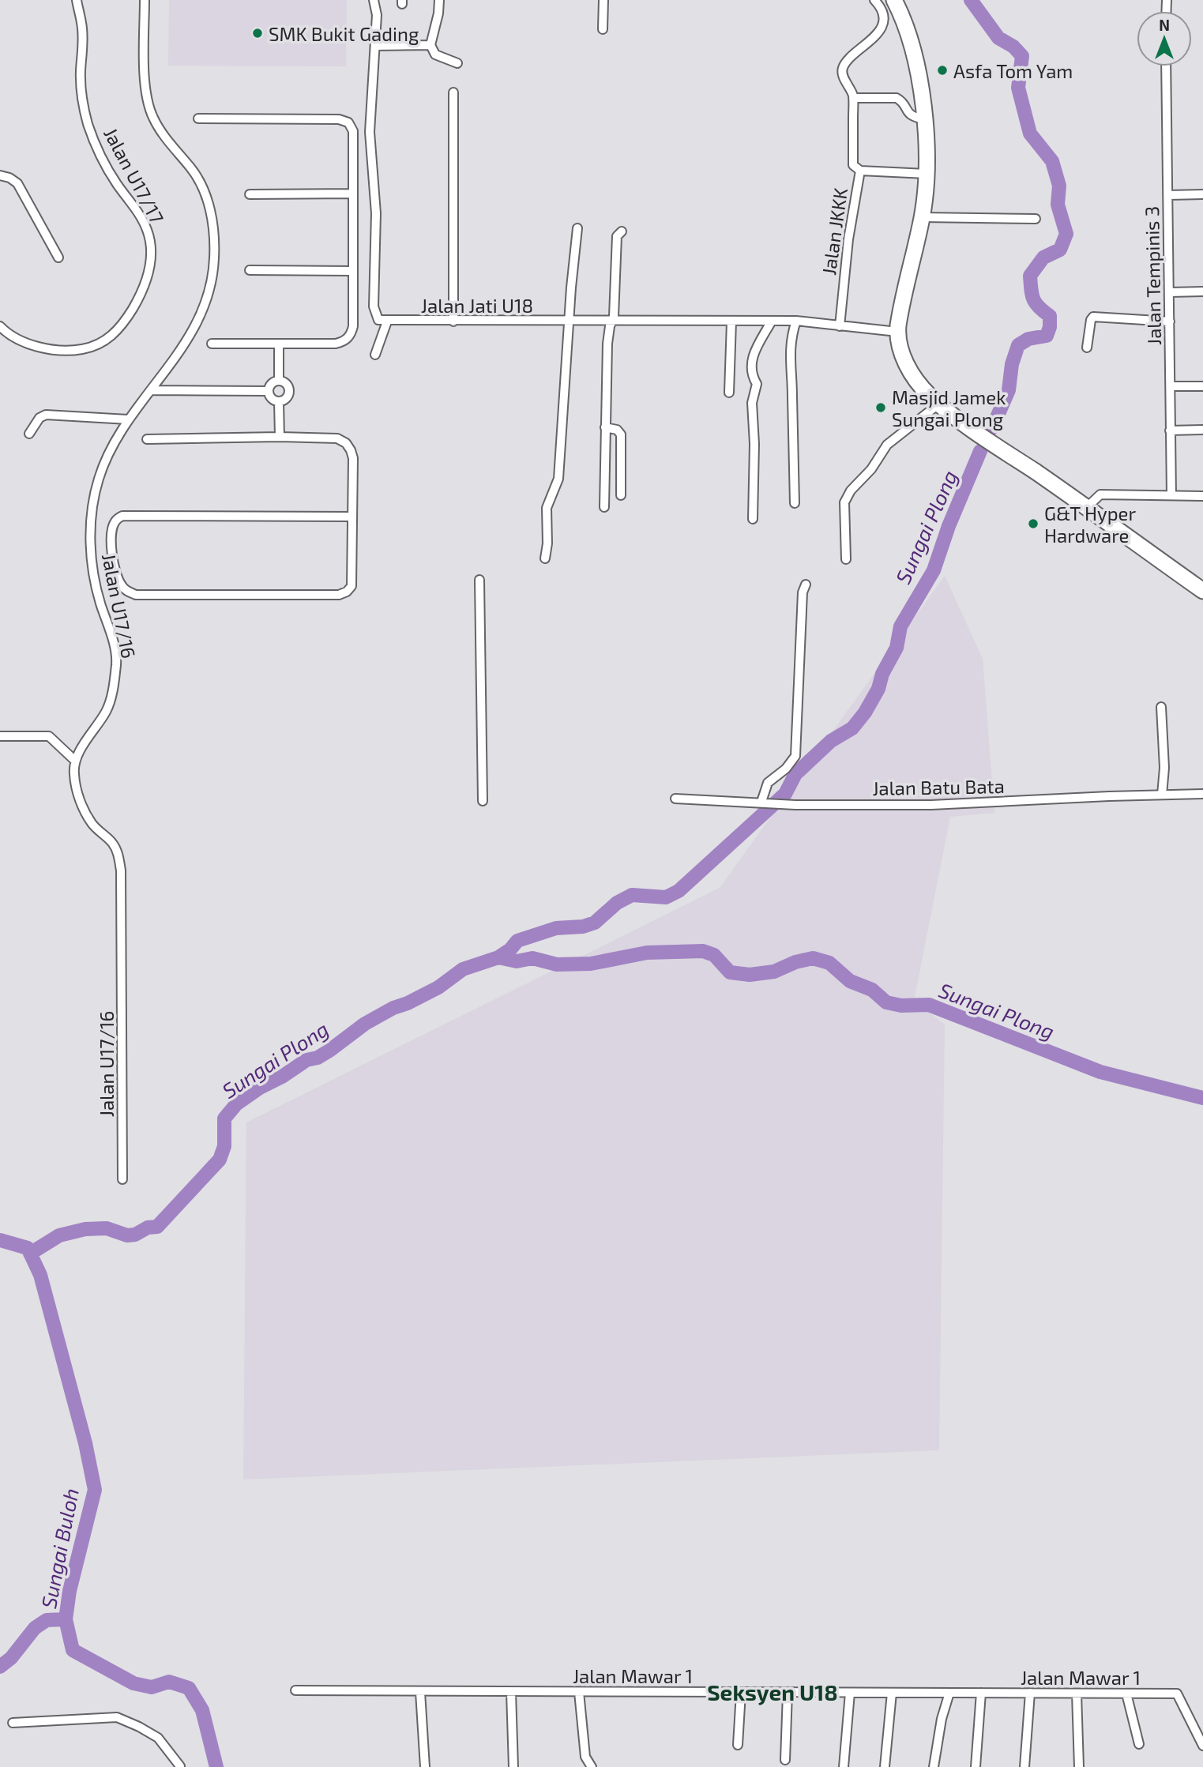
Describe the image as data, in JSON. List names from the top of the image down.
{
  "streets": {
    "street": [
      "Jalan U17/17",
      "Jalan JKKK",
      "Jalan Tempinis 3",
      "Jalan Jati U18",
      "Jalan U17/16",
      "Jalan Batu Bata",
      "Jalan Mawar 1"
    ]
  },
  "crossings": [
    ["Jalan JKKK", "Jalan Jati U18"]
  ],
  "districts": ["Seksyen U18"],
  "water": ["Sungai Plong", "Sungai Buloh"],
  "places": [
    "SMK Bukit Gading",
    "Asfa Tom Yam",
    "Masjid Jamek Sungai Plong",
    "G&T Hyper Hardware"
  ],
  "north": "top"
}
